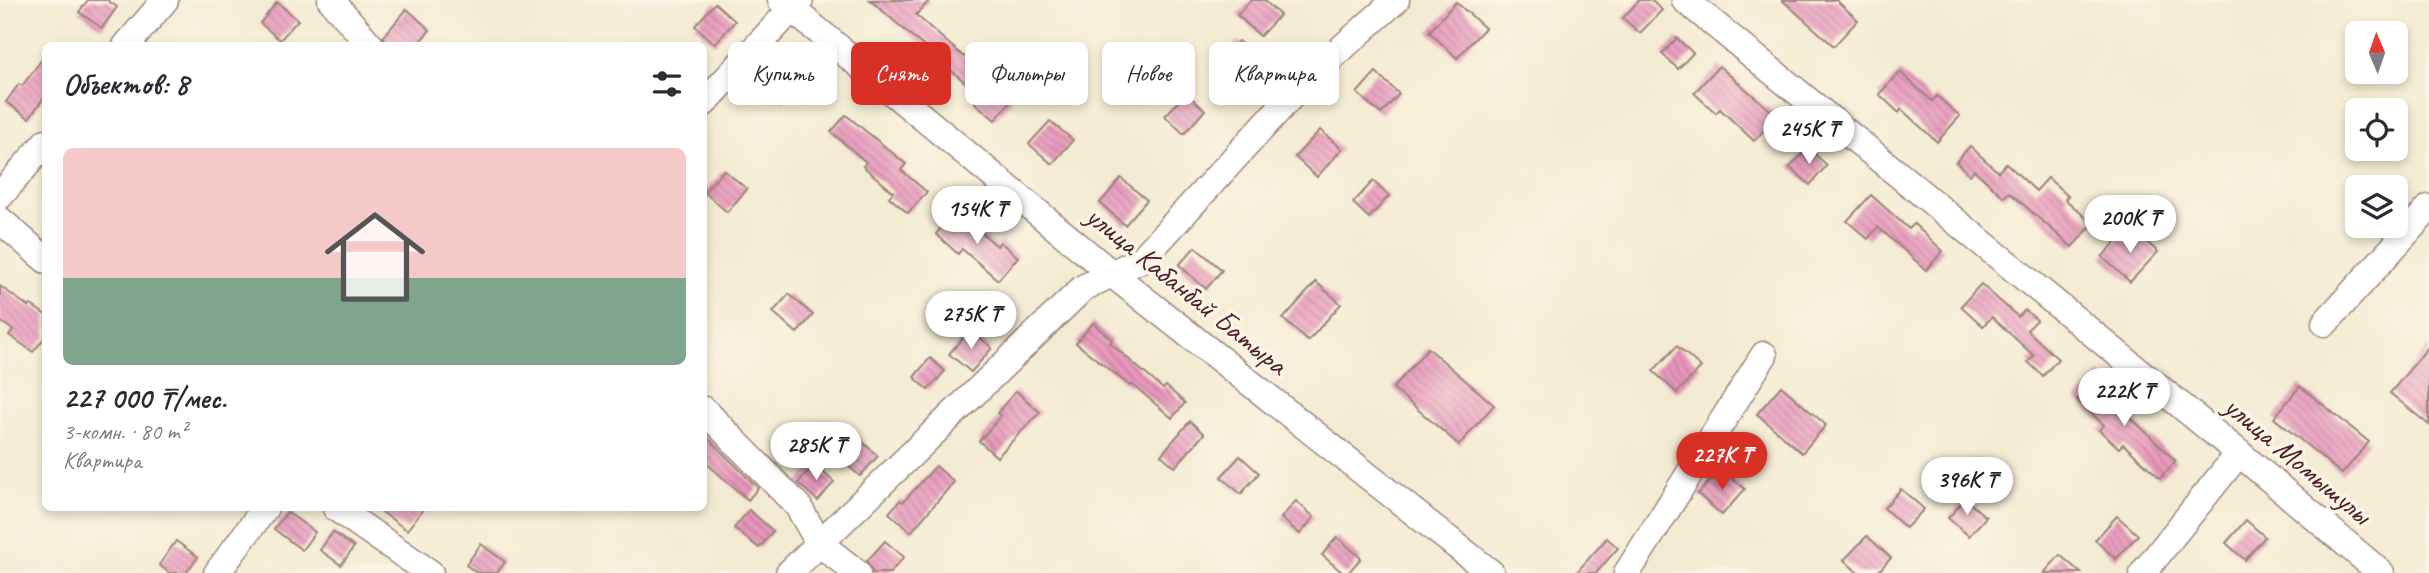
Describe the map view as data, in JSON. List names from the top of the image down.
{
  "streets": {
    "street": ["улица Кабанбай Батыра", "улица Момышулы"]
  },
  "north": "top",
  "page": {
    "chip": [
      "Купить",
      "Снять",
      "Фильтры",
      "Новое",
      "Квартира"
    ],
    "heading": "Объектов: 8",
    "price": [
      "245K ₸",
      "154K ₸",
      "200K ₸",
      "275K ₸",
      "222K ₸",
      "285K ₸",
      "227K ₸",
      "396K ₸"
    ],
    "list": [
      {
        "name": "227 000 ₸/мес.",
        "note": "3-комн. · 80 m² · Квартира"
      }
    ]
  }
}
